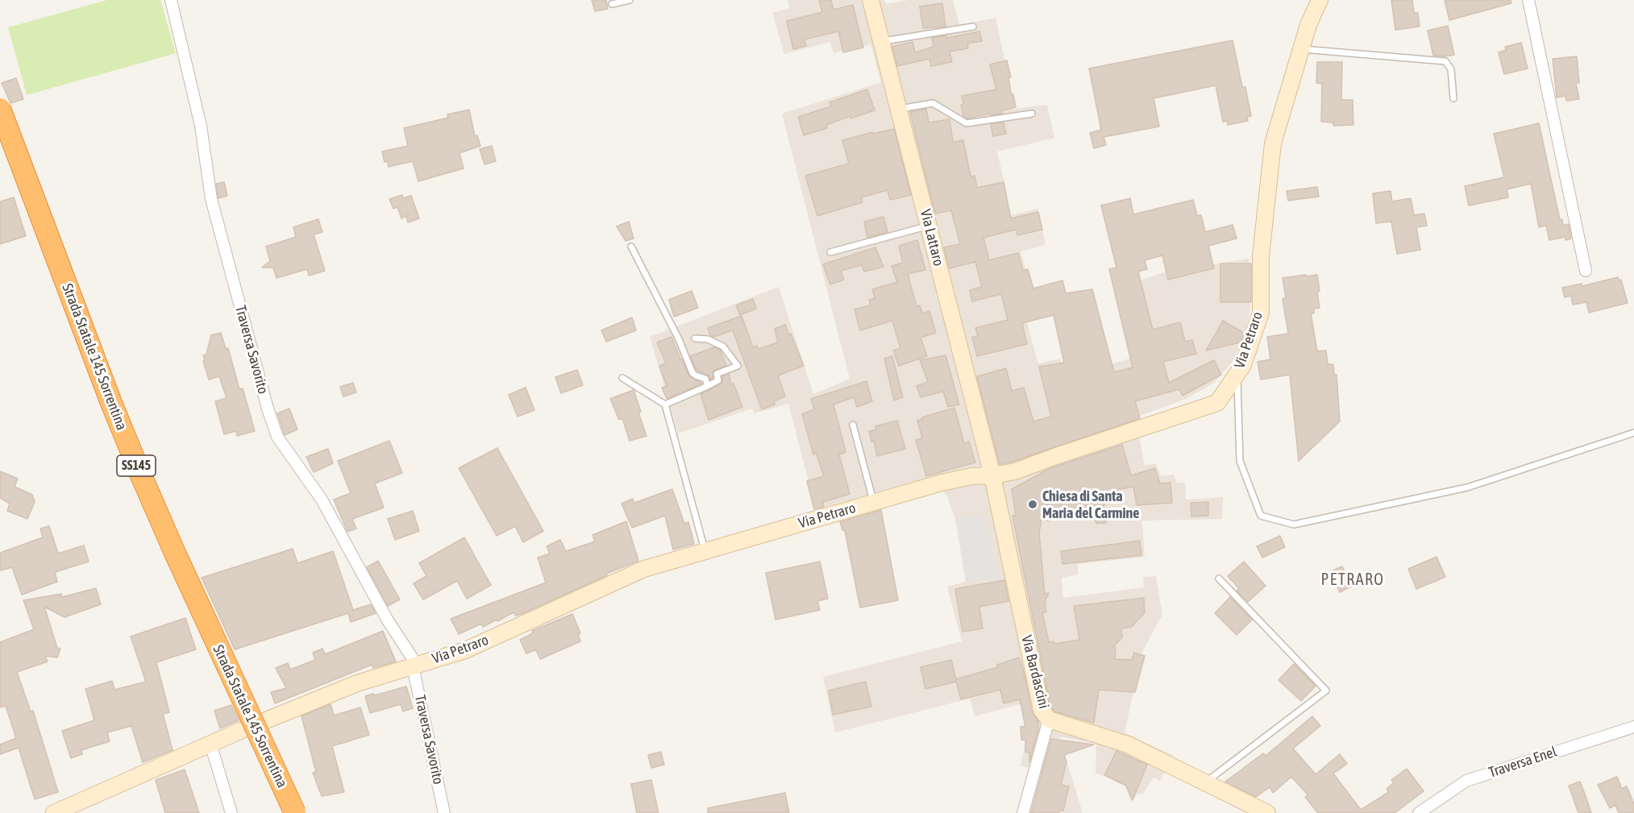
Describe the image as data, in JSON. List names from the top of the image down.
{
  "streets": {
    "highway": ["Strada Statale 145 Sorrentina", "SS145"],
    "street": [
      "Via Lattaro",
      "Via Petraro",
      "Traversa Savorito",
      "Via Bardascini",
      "Traversa Enel"
    ]
  },
  "crossings": [
    ["Via Lattaro", "Via Petraro"],
    ["Via Lattaro", "Via Bardascini"],
    ["Via Petraro", "Traversa Savorito"],
    ["Via Petraro", "Via Bardascini"]
  ],
  "districts": ["PETRARO"],
  "places": ["Chiesa di Santa Maria del Carmine"]
}
